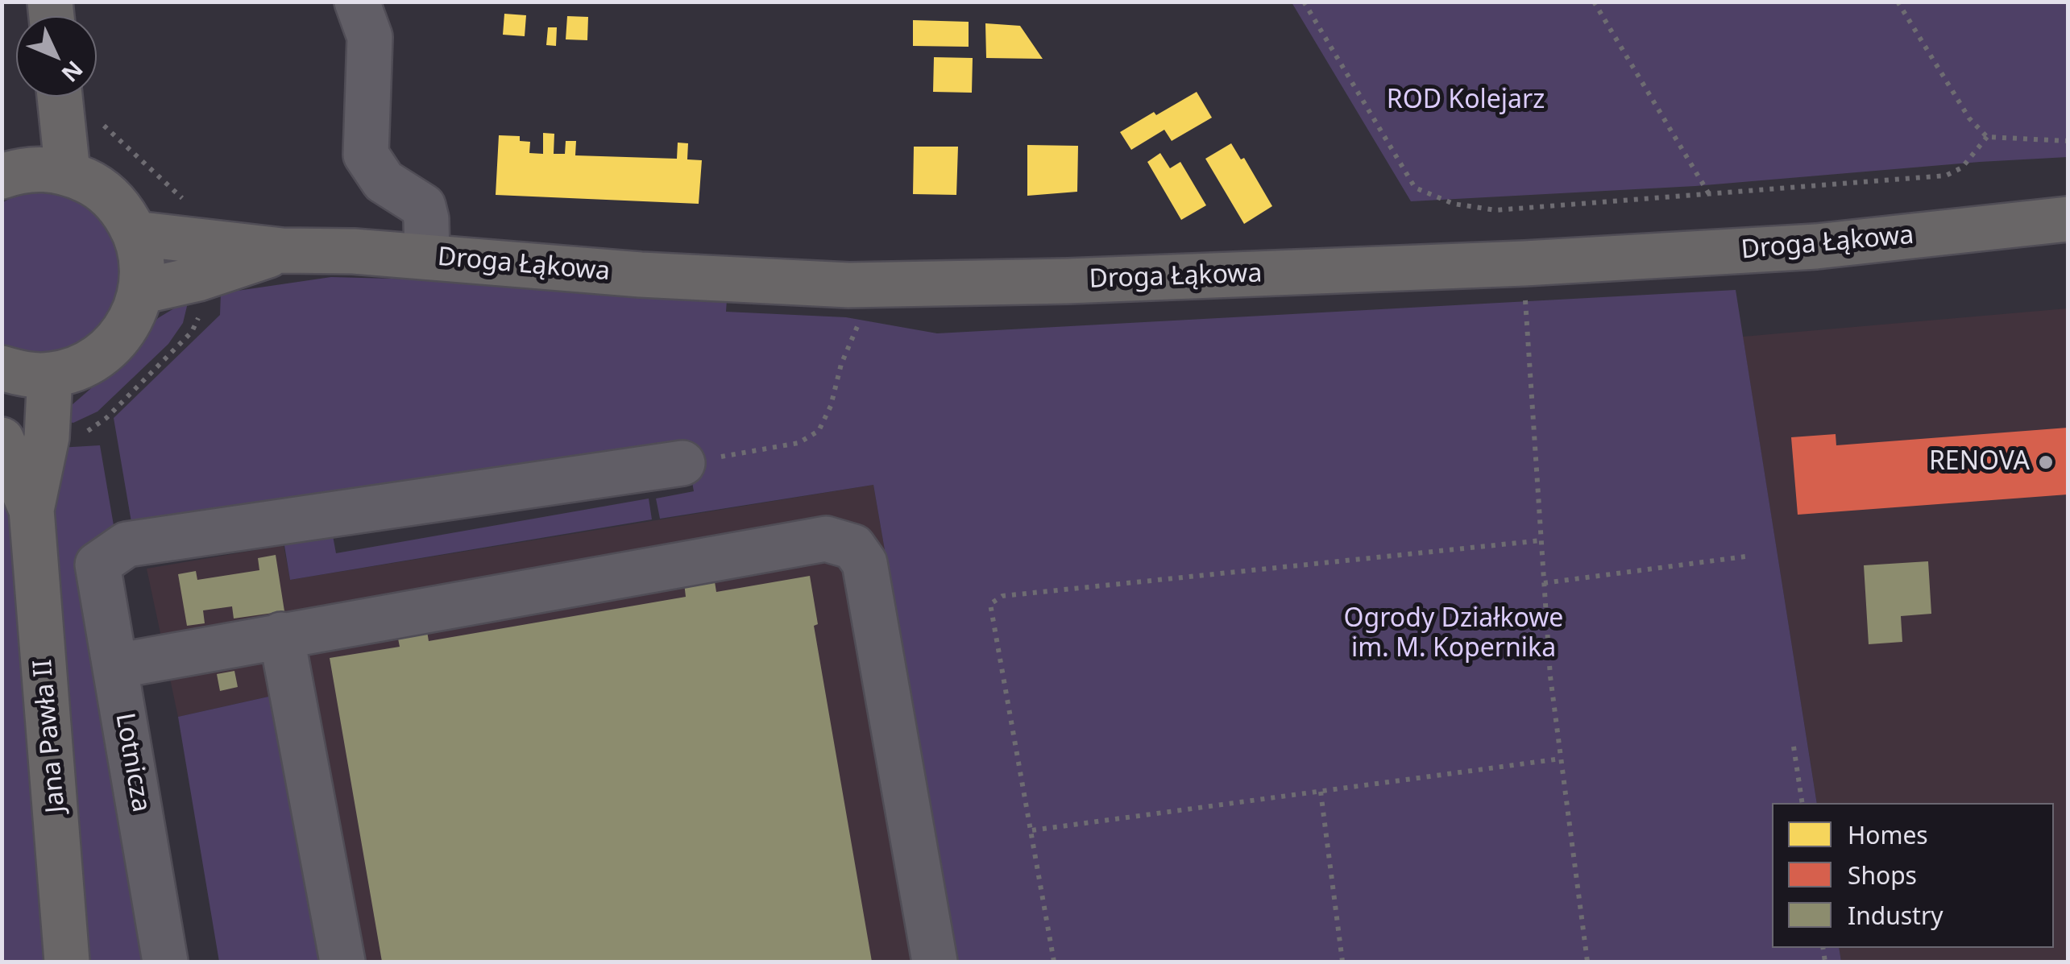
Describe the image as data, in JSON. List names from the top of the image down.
{
  "streets": {
    "main road": ["Droga Łąkowa", "Jana Pawła II"],
    "street": ["Lotnicza"]
  },
  "parks": ["ROD Kolejarz", "Ogrody Działkowe im. M. Kopernika"],
  "places": ["RENOVA"],
  "legend": ["Homes", "Shops", "Industry"],
  "north": "bottom right"
}
